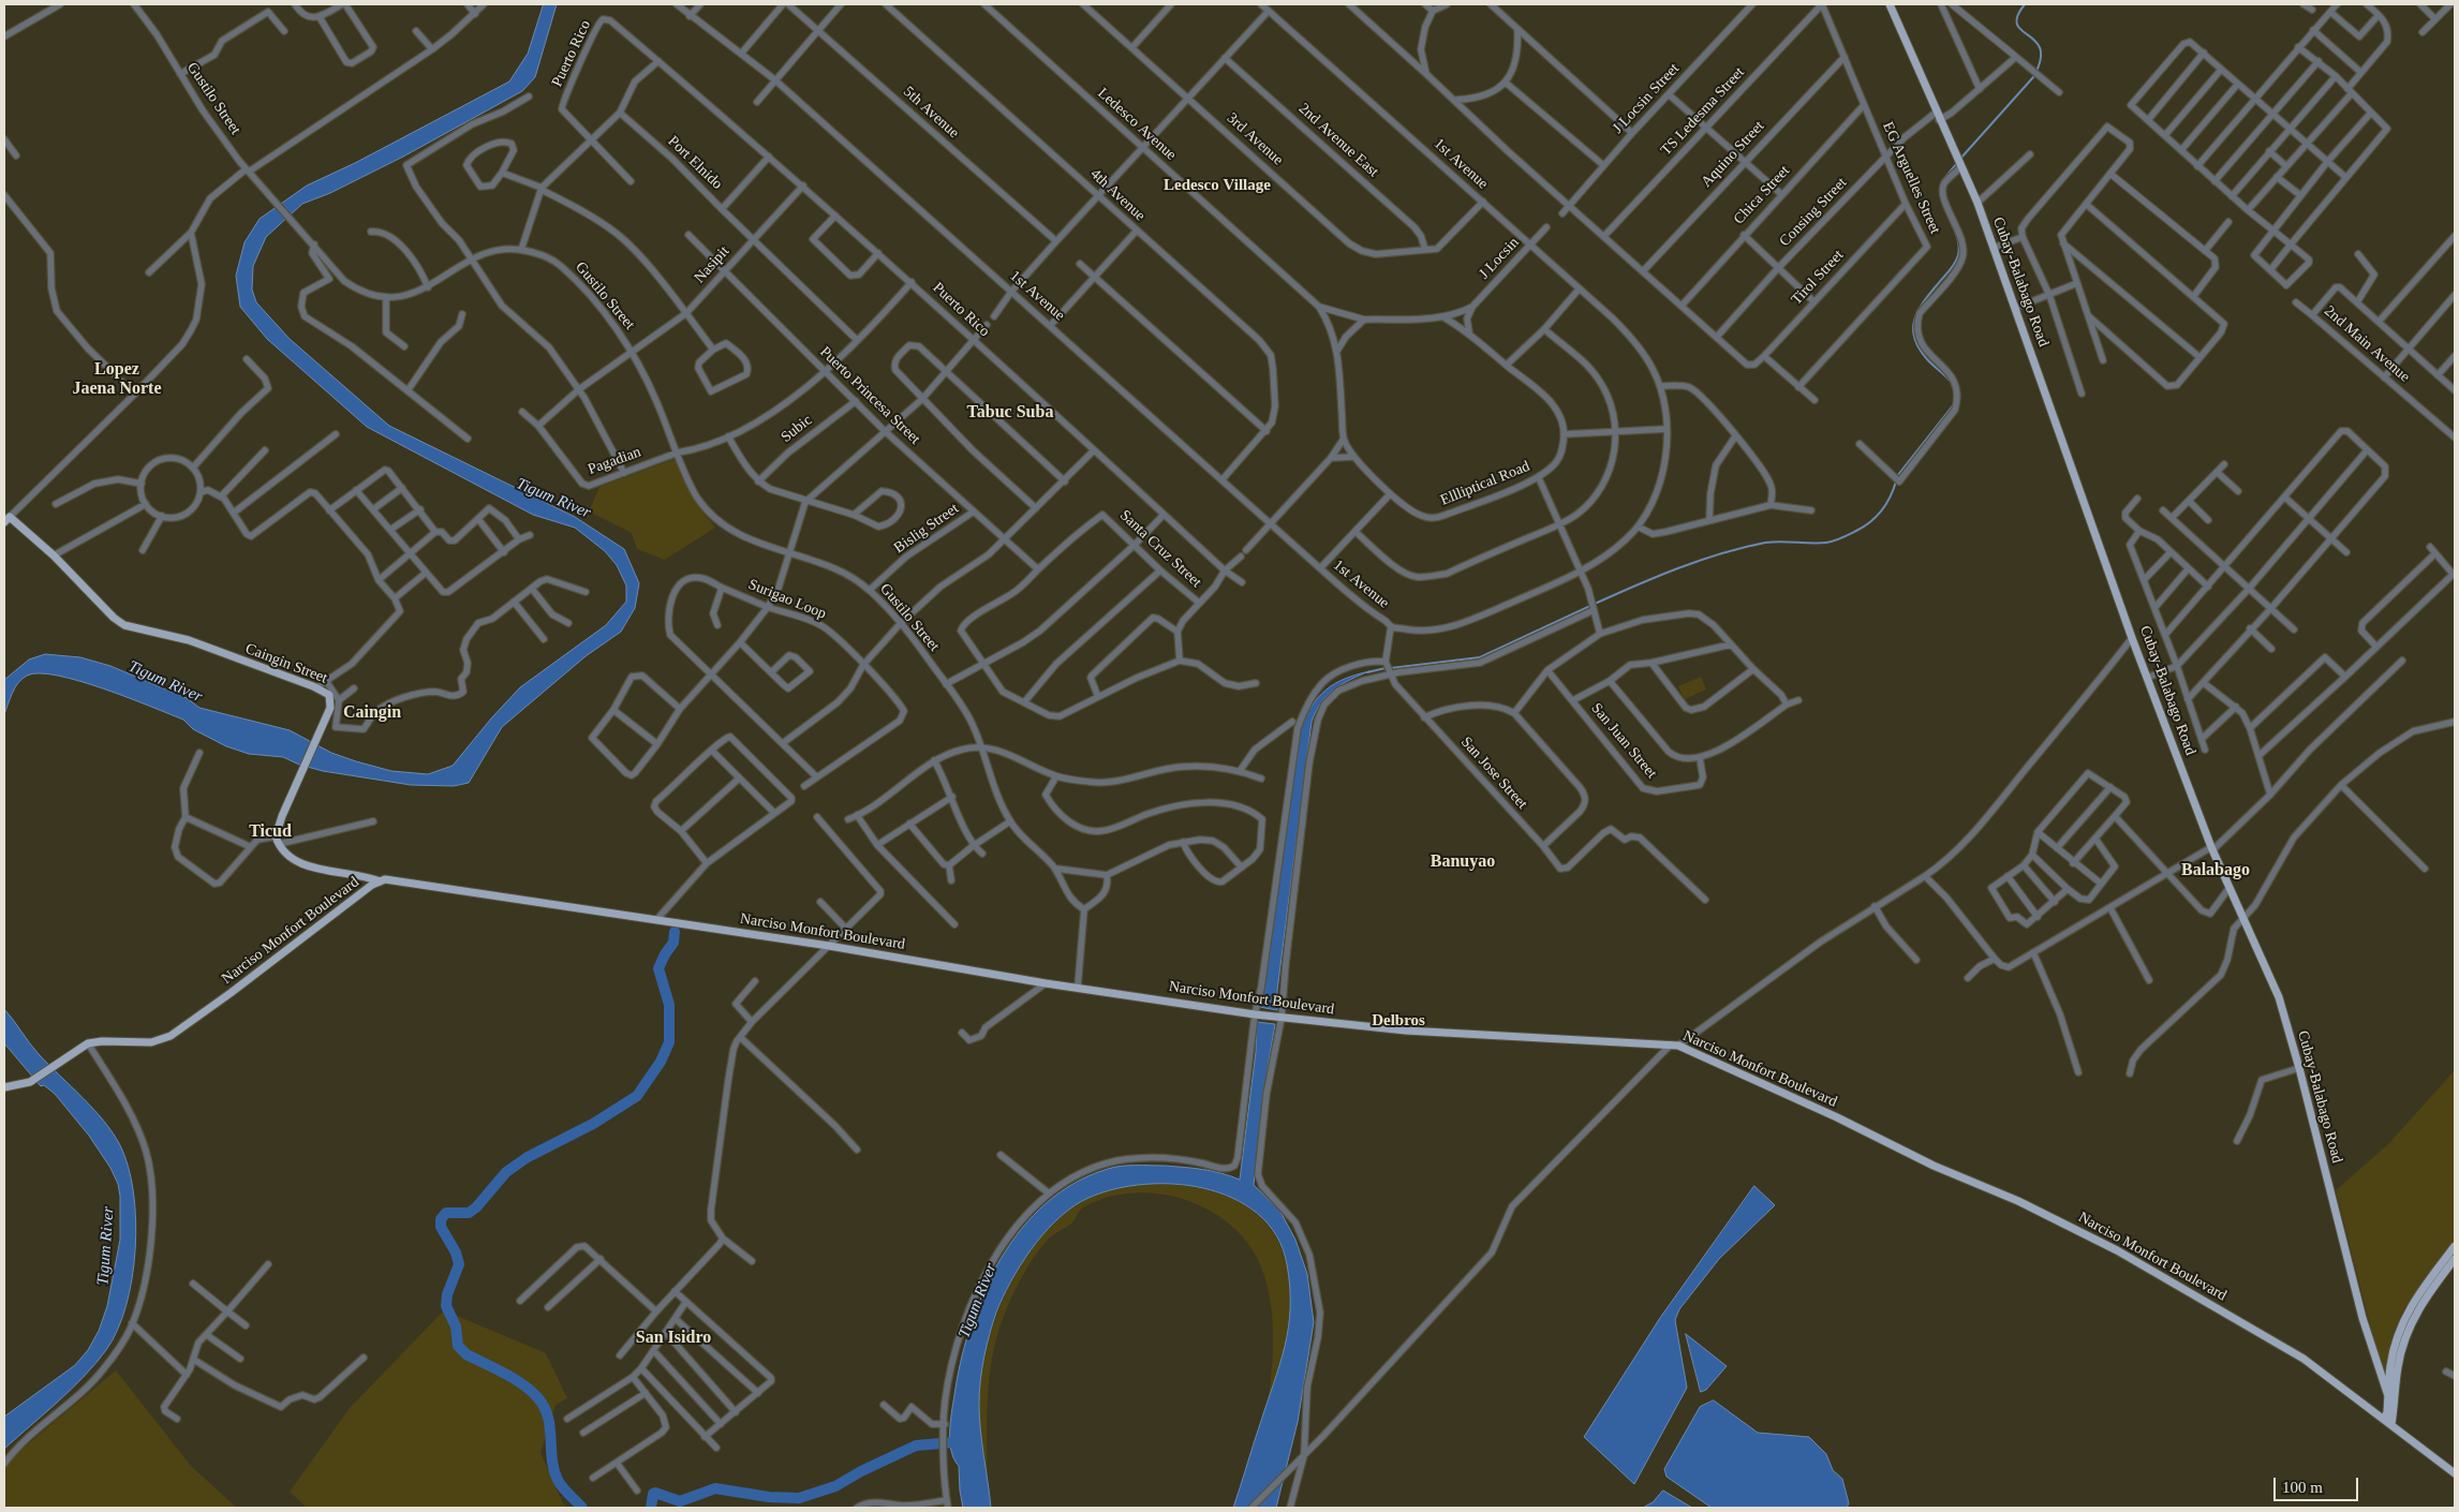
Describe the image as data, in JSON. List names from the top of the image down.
{
  "streets": {
    "main road": ["Cubay-Balabago Road", "Caingin Street", "Narciso Monfort Boulevard"],
    "street": [
      "Puerto Rico",
      "Gustilo Street",
      "J Locsin Street",
      "TS Ledesma Street",
      "5th Avenue",
      "Ledesco Avenue",
      "3rd Avenue",
      "2nd Avenue East",
      "Aquino Street",
      "Port Elnido",
      "1st Avenue",
      "EG Arguelles Street",
      "4th Avenue",
      "Chica Street",
      "Consing Street",
      "J Locsin",
      "Nasipit",
      "Tirol Street",
      "2nd Main Avenue",
      "Puerto Princesa Street",
      "Subic",
      "Pagadian",
      "Ellliptical Road",
      "Bislig Street",
      "Santa Cruz Street",
      "Surigao Loop",
      "San Juan Street",
      "San Jose Street"
    ]
  },
  "crossings": [
    ["Puerto Rico", "Port Elnido"],
    ["Puerto Rico", "Nasipit"],
    ["Puerto Rico", "Pagadian"],
    ["Gustilo Street", "Nasipit"],
    ["Gustilo Street", "Pagadian"],
    ["Gustilo Street", "Bislig Street"],
    ["TS Ledesma Street", "EG Arguelles Street"],
    ["3rd Avenue", "2nd Avenue East"],
    ["Aquino Street", "EG Arguelles Street"],
    ["1st Avenue", "J Locsin"],
    ["EG Arguelles Street", "Chica Street"],
    ["EG Arguelles Street", "Consing Street"],
    ["EG Arguelles Street", "Tirol Street"],
    ["Consing Street", "Tirol Street"],
    ["Consing Street", "Cubay-Balabago Road"],
    ["Nasipit", "Puerto Princesa Street"],
    ["Puerto Princesa Street", "Subic"],
    ["Puerto Princesa Street", "Pagadian"],
    ["Puerto Princesa Street", "Bislig Street"],
    ["Puerto Princesa Street", "Santa Cruz Street"]
  ],
  "districts": [
    "Ledesco Village",
    "Lopez Jaena Norte",
    "Tabuc Suba",
    "Caingin",
    "Ticud",
    "Banuyao",
    "Balabago",
    "Delbros",
    "San Isidro"
  ],
  "water": ["Tigum River"],
  "scale_bar": "100 m"
}
